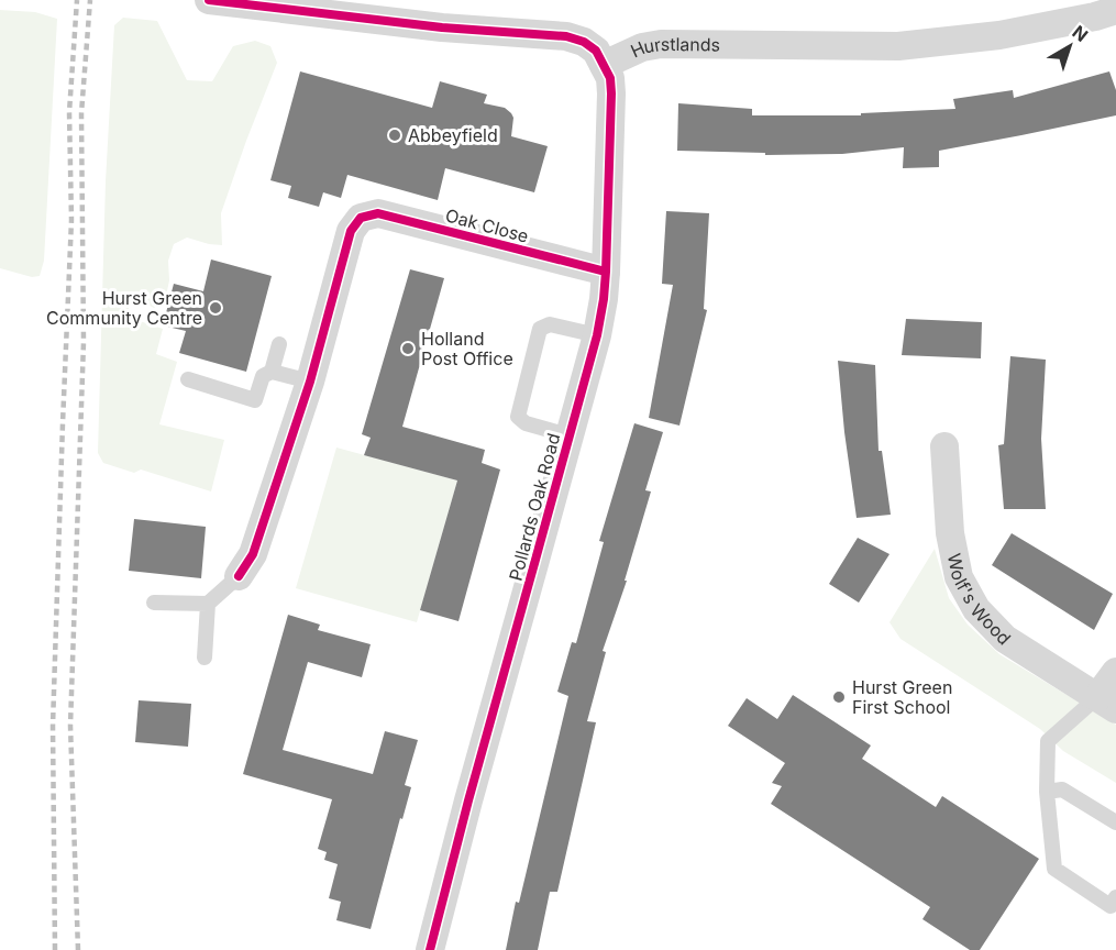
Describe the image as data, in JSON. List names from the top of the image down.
{
  "streets": {
    "street": [
      "Hurstlands",
      "Oak Close",
      "Pollards Oak Road",
      "Wolf's Wood"
    ]
  },
  "crossings": [
    ["Hurstlands", "Pollards Oak Road"],
    ["Oak Close", "Pollards Oak Road"]
  ],
  "places": [
    "Abbeyfield",
    "Hurst Green Community Centre",
    "Holland Post Office",
    "Hurst Green First School"
  ],
  "north": "top right"
}
